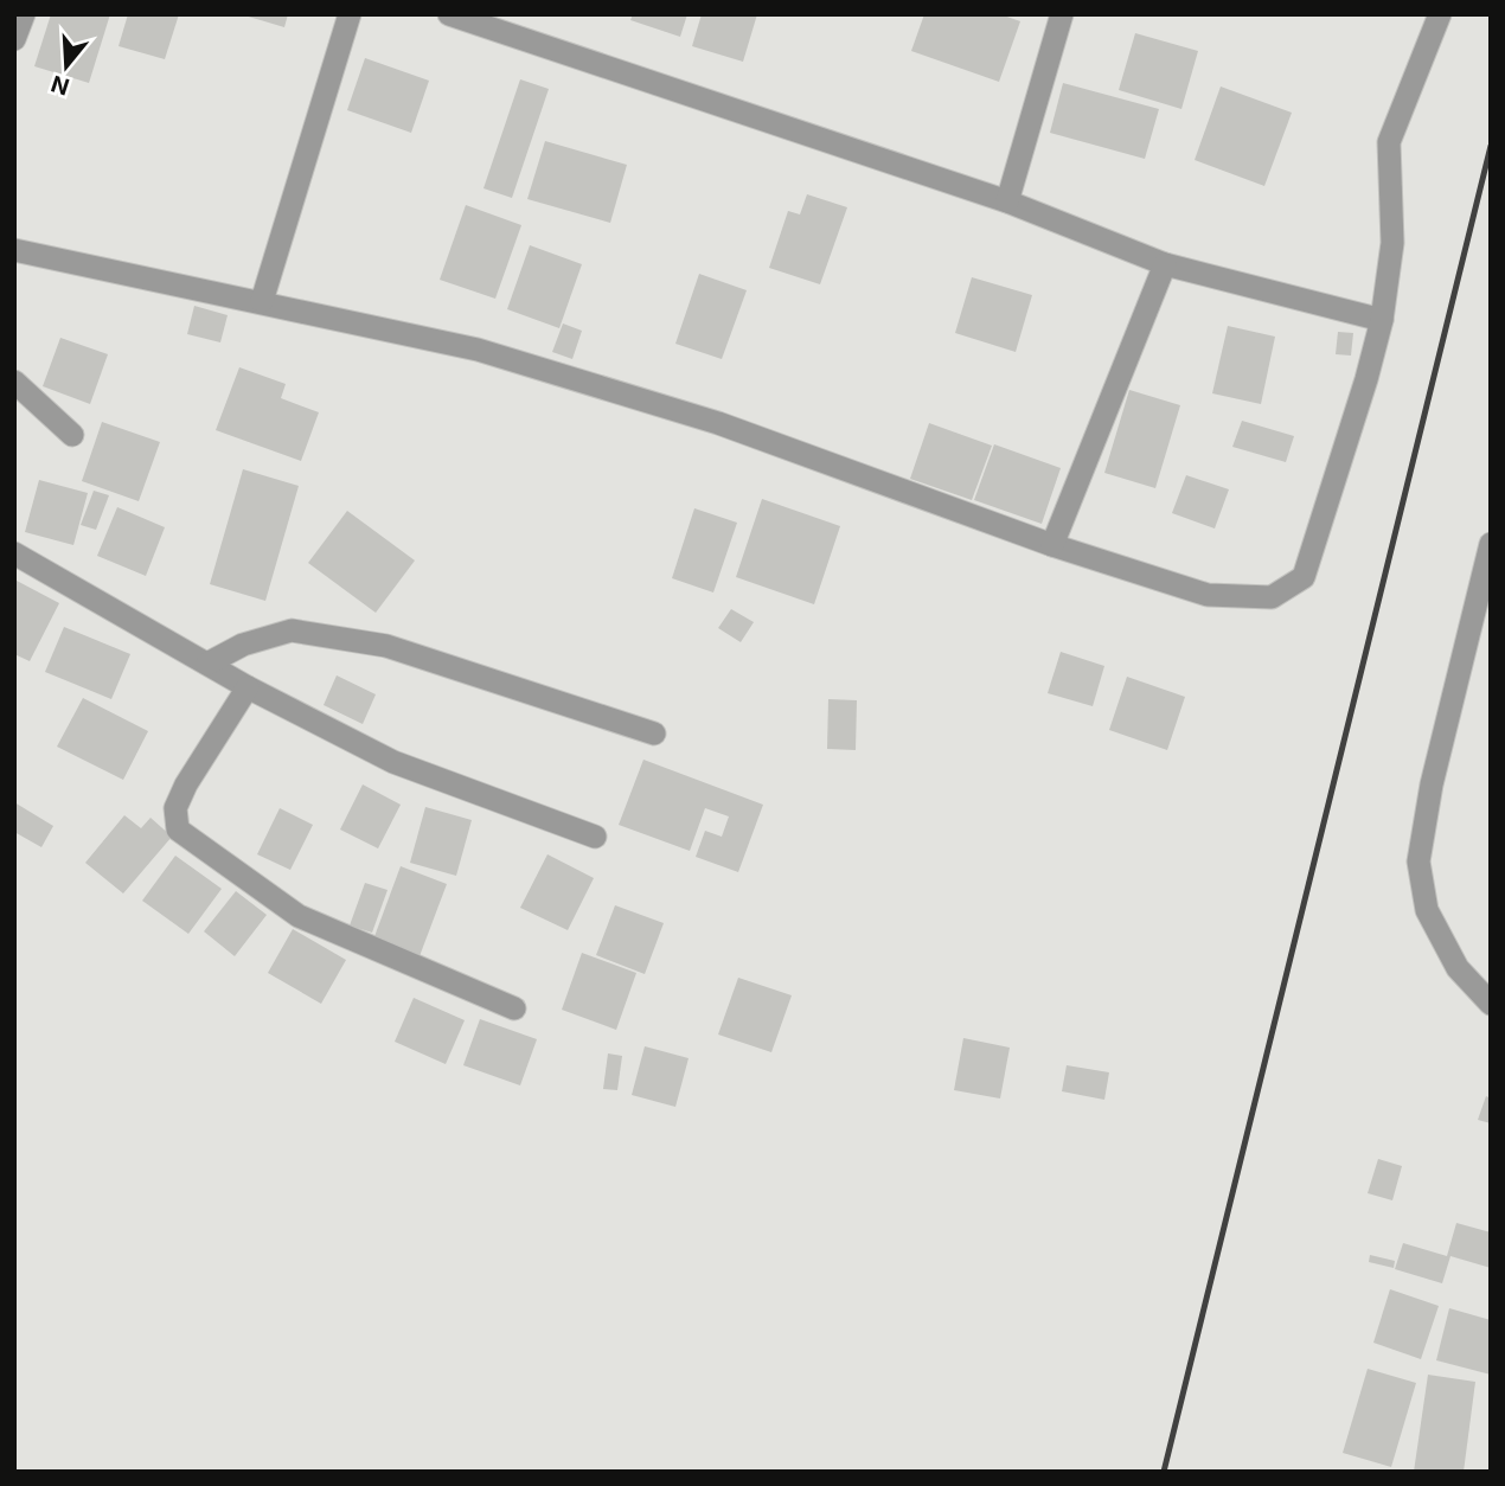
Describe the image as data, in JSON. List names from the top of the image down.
{
  "north": "bottom"
}
